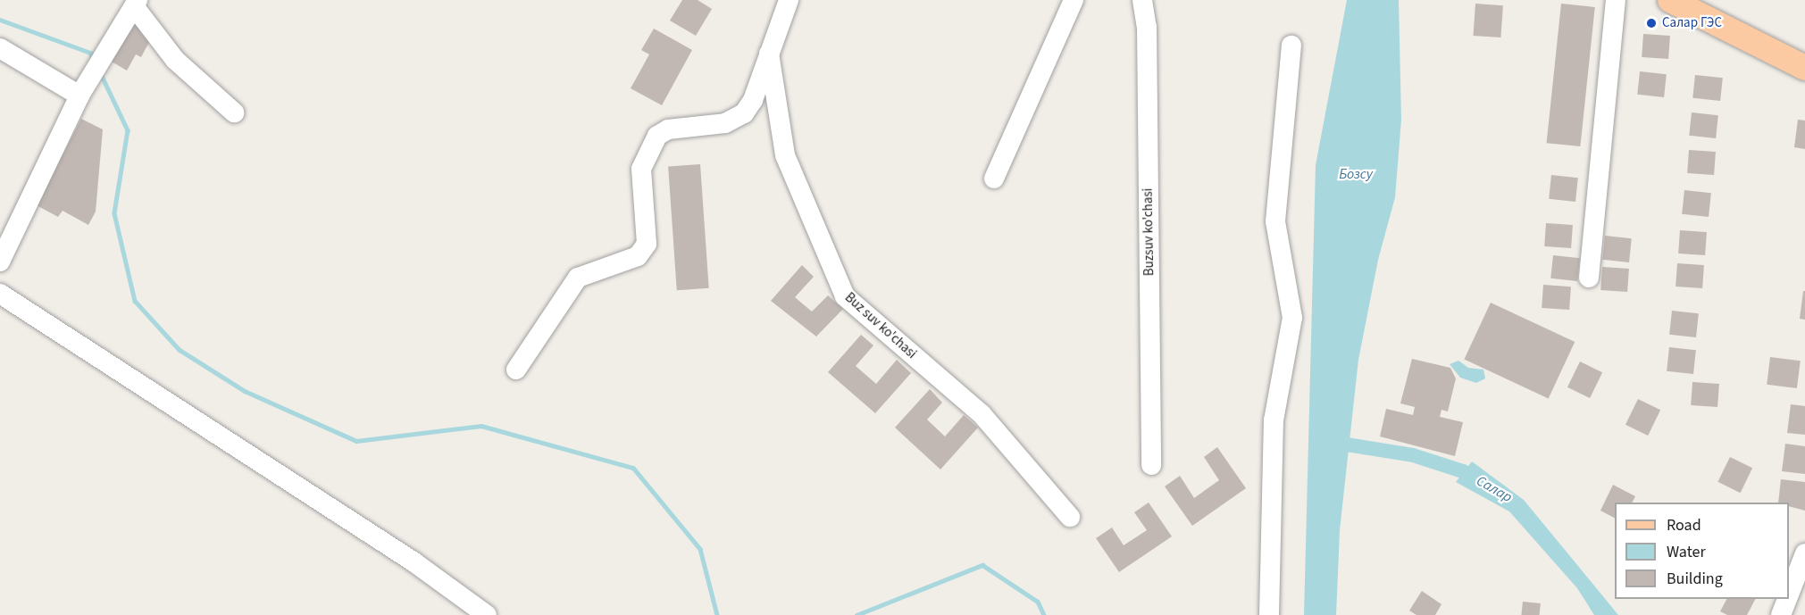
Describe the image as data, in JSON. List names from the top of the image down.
{
  "streets": {
    "street": ["Buzsuv ko'chasi", "Buz suv ko'chasi"]
  },
  "water": ["Бозсу", "Салар"],
  "places": ["Салар ГЭС"],
  "legend": ["Road", "Water", "Building"]
}
